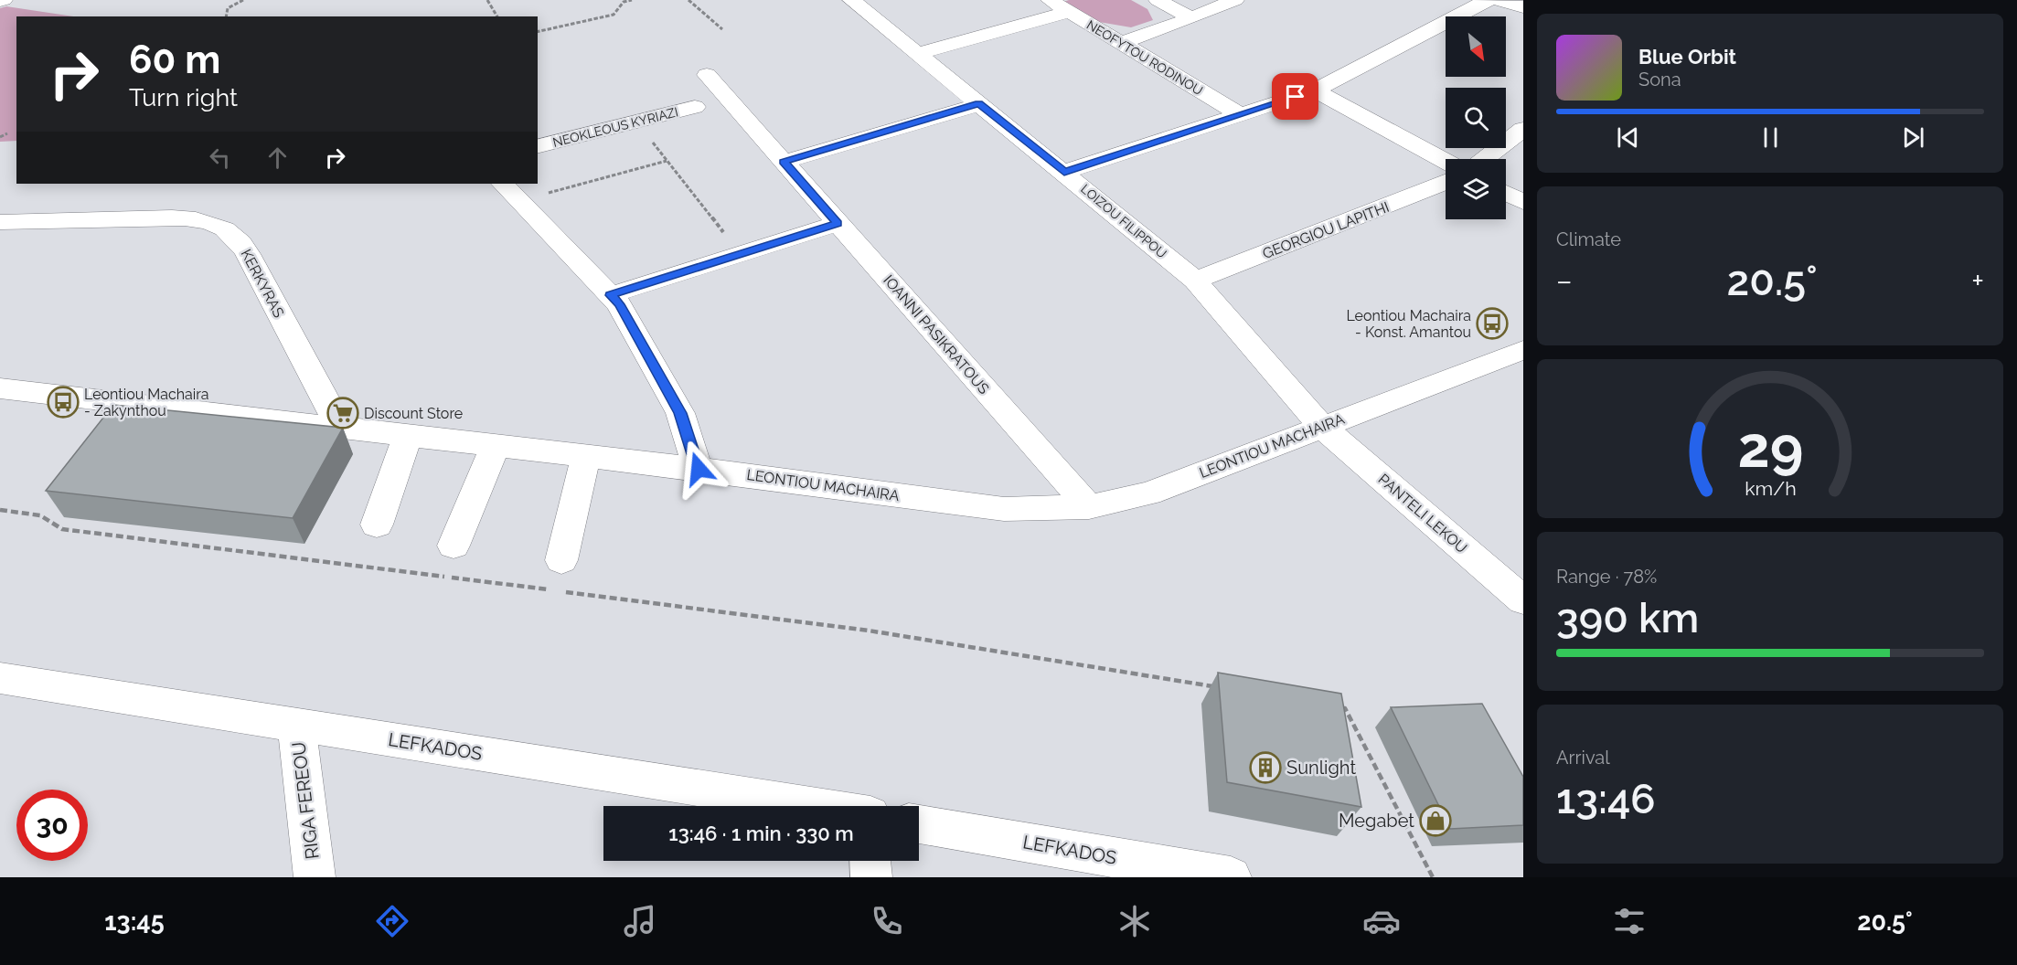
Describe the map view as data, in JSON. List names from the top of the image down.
{
  "streets": {
    "street": [
      "NEOFYTOU RODINOU",
      "NEOKLEOUS KYRIAZI",
      "LOIZOU FILIPPOU",
      "GEORGIOU LAPITHI",
      "KERKYRAS",
      "IOANNI PASIKRATOUS",
      "LEONTIOU MACHAIRA",
      "PANTELI LEKOU",
      "LEFKADOS",
      "RIGA FEREOU"
    ]
  },
  "crossings": [
    ["LOIZOU FILIPPOU", "GEORGIOU LAPITHI"],
    ["LOIZOU FILIPPOU", "LEONTIOU MACHAIRA"],
    ["LOIZOU FILIPPOU", "PANTELI LEKOU"],
    ["KERKYRAS", "LEONTIOU MACHAIRA"],
    ["IOANNI PASIKRATOUS", "LEONTIOU MACHAIRA"],
    ["LEONTIOU MACHAIRA", "PANTELI LEKOU"],
    ["LEFKADOS", "RIGA FEREOU"]
  ],
  "places": {
    "bus stop": ["Leontiou Machaira - Konst. Amantou", "Leontiou Machaira - Zakynthou"],
    "supermarket": ["Discount Store"],
    "building": ["Sunlight"],
    "shop": ["Megabet"]
  },
  "north": "bottom right",
  "page": {
    "turn": ["60 m", "Turn right"],
    "song": ["Blue Orbit", "Sona"],
    "tile": [
      "Climate",
      ["Range · 78%", "390 km"],
      ["Arrival", "13:46"]
    ],
    "heat": ["−", "20.5°", "+"],
    "limit": "30",
    "trip": "13:46 · 1 min · 330 m",
    "tabs": ["13:45", "20.5°"],
    "gauge": ["29", "km/h"]
  }
}
